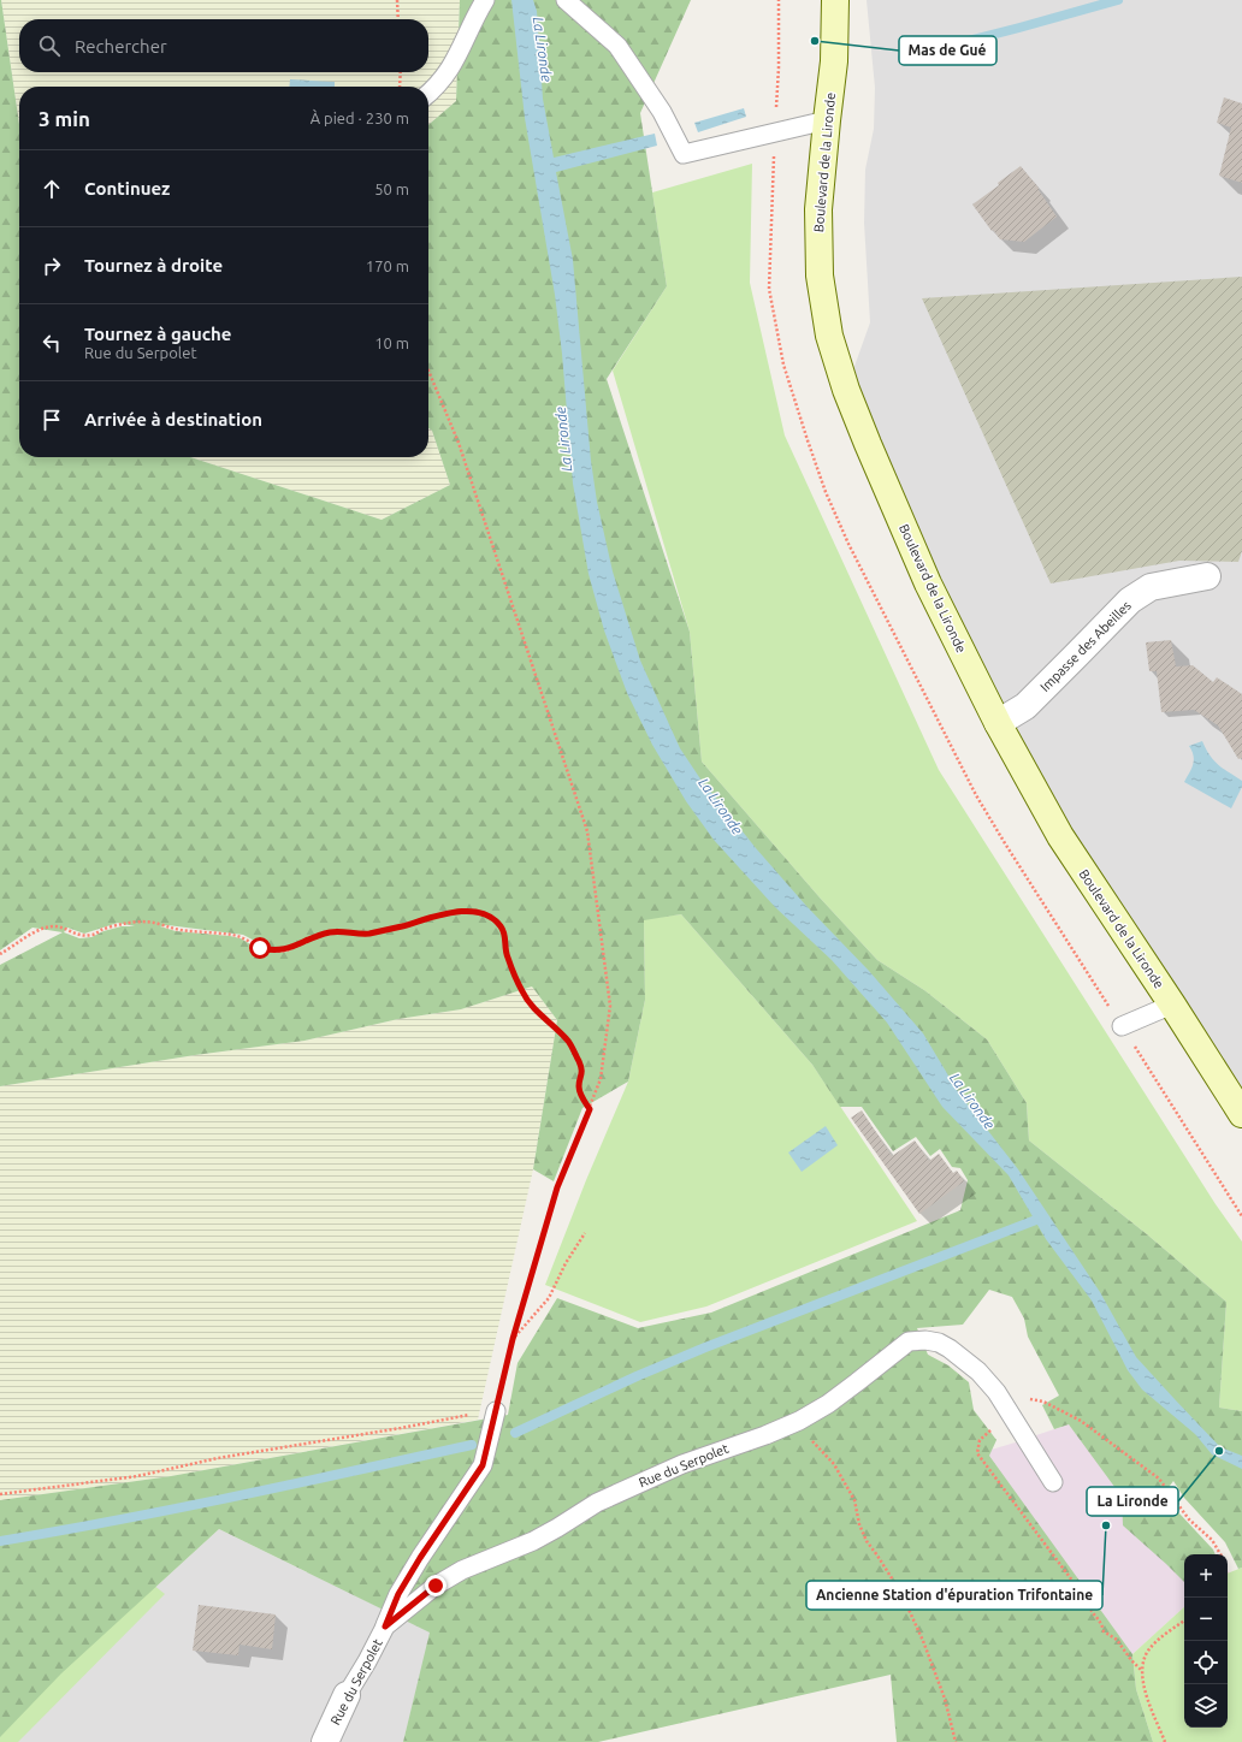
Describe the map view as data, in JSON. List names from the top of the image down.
{
  "streets": {
    "street": ["Boulevard de la Lironde", "Impasse des Abeilles", "Rue du Serpolet"]
  },
  "crossings": [
    ["Boulevard de la Lironde", "Impasse des Abeilles"]
  ],
  "water": ["La Lironde"],
  "places": ["Mas de Gué", "La Lironde", "Ancienne Station d'épuration Trifontaine"],
  "page": {
    "search": "Rechercher",
    "heading": ["3 min", "À pied · 230 m"],
    "list": [
      ["Continuez", "50 m"],
      ["Tournez à droite", "170 m"],
      ["Tournez à gauche", "Rue du Serpolet", "10 m"],
      "Arrivée à destination"
    ],
    "map_buttons": ["+", "−"]
  }
}
